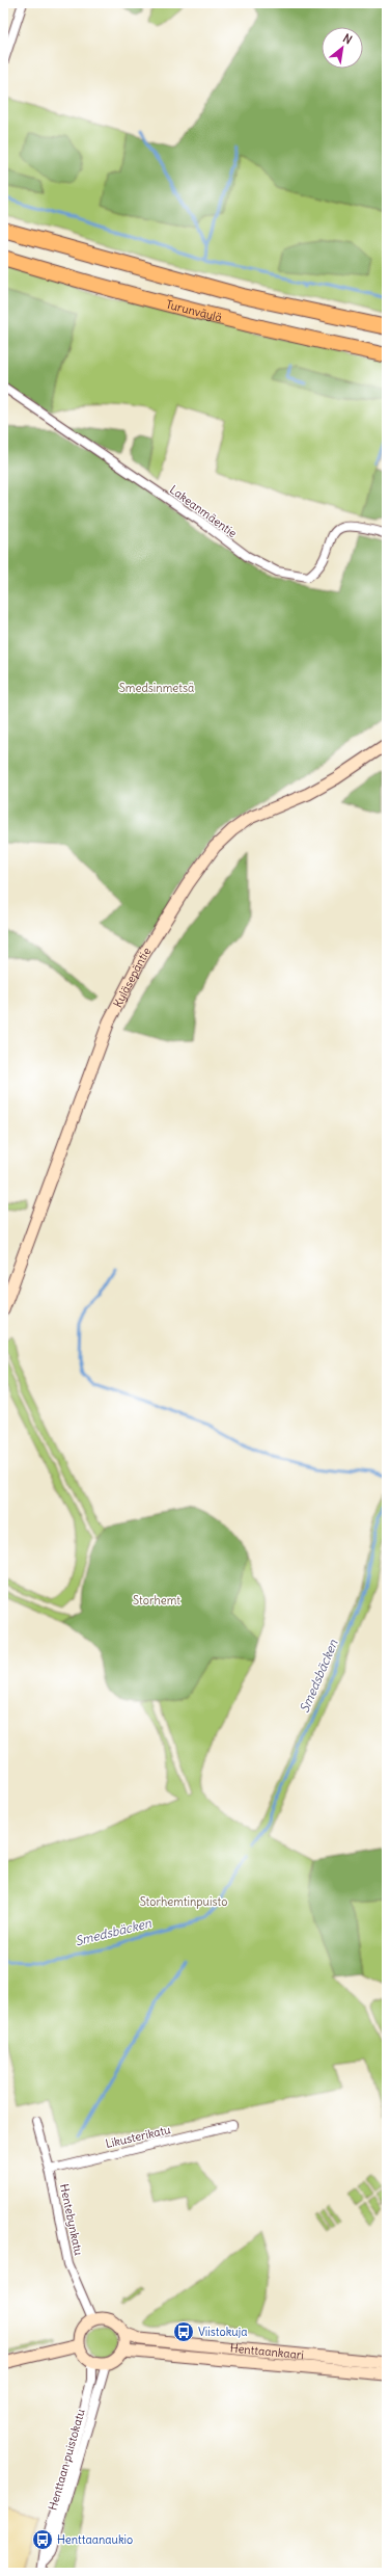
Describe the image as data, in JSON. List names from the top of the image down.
{
  "streets": {
    "highway": ["Turunväylä"],
    "main road": ["Kyläsepäntie", "Henttaankaari"],
    "street": [
      "Lakeanmäentie",
      "Likusterikatu",
      "Hentebynkatu",
      "Henttaan puistokatu"
    ]
  },
  "crossings": [
    ["Likusterikatu", "Hentebynkatu"],
    ["Hentebynkatu", "Henttaankaari"],
    ["Hentebynkatu", "Henttaan puistokatu"],
    ["Henttaankaari", "Henttaan puistokatu"]
  ],
  "water": ["Smedsbäcken"],
  "parks": ["Smedsinmetsä", "Storhemt", "Storhemtinpuisto"],
  "places": {
    "bus stop": ["Viistokuja", "Henttaanaukio"]
  },
  "north": "top right"
}
